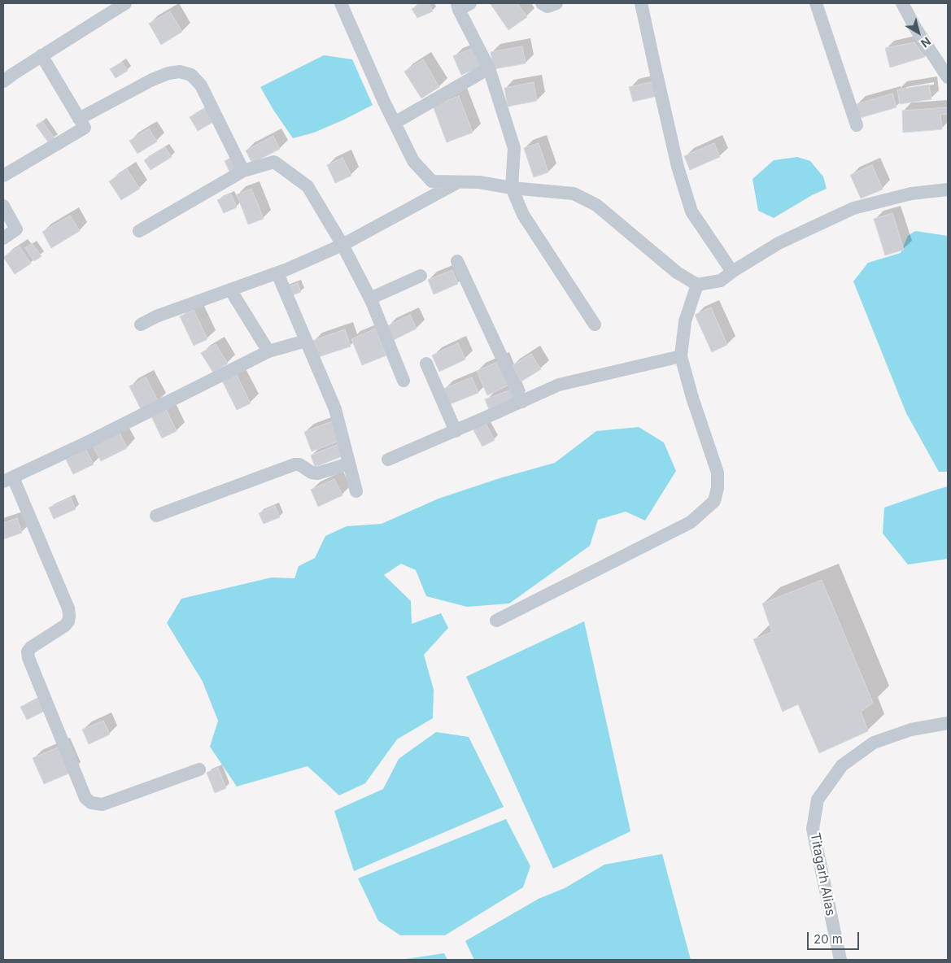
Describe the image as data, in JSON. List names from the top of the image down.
{
  "streets": {
    "street": ["Titagarh Alias"]
  },
  "scale_bar": "20 m",
  "north": "bottom right"
}
